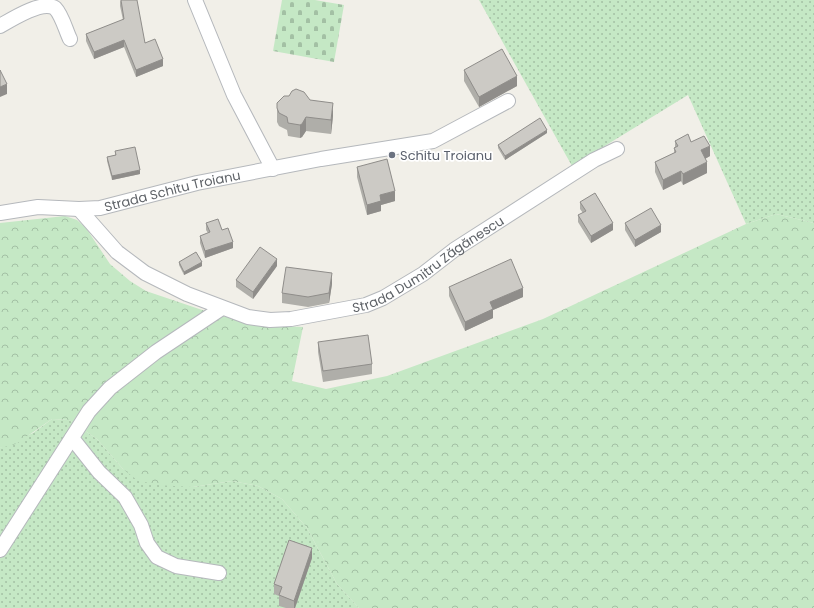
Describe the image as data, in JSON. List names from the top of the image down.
{
  "streets": {
    "street": ["Strada Schitu Troianu", "Strada Dumitru Zăgănescu"]
  },
  "crossings": [
    ["Strada Schitu Troianu", "Strada Dumitru Zăgănescu"]
  ],
  "places": ["Schitu Troianu"]
}
